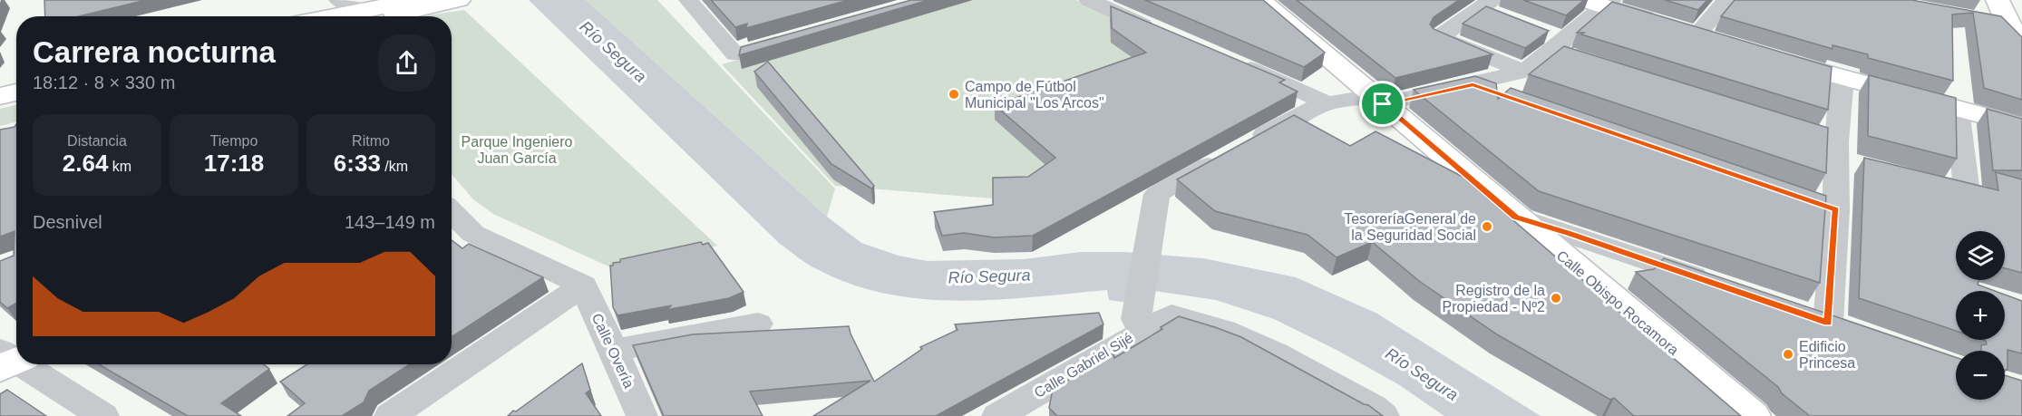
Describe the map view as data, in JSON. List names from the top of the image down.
{
  "streets": {
    "street": ["Calle Obispo Rocamora", "Calle Overía", "Calle Gabriel Sijé"]
  },
  "water": ["Río Segura"],
  "parks": ["Parque Ingeniero Juan García"],
  "places": [
    "Campo de Fútbol Municipal \"Los Arcos\"",
    "TesoreríaGeneral de la Seguridad Social",
    "Registro de la Propiedad - Nº2",
    "Edificio Princesa"
  ],
  "page": {
    "heading": ["Carrera nocturna", "18:12 · 8 × 330 m"],
    "stats": [
      ["Distancia", "2.64 km"],
      ["Tiempo", "17:18"],
      ["Ritmo", "6:33 /km"]
    ],
    "chart": ["Desnivel", "143–149 m"],
    "map_buttons": ["+", "−"]
  }
}
